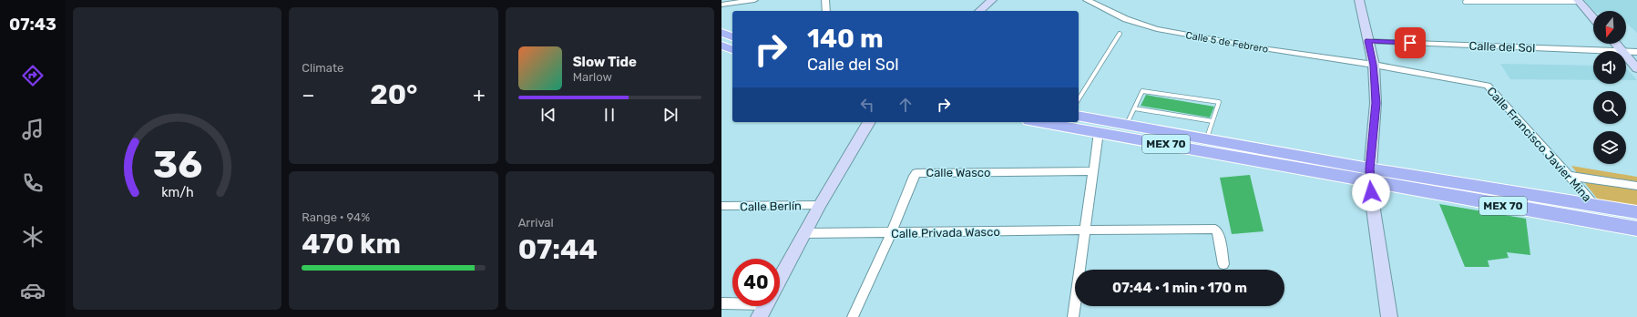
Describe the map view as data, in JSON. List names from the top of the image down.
{
  "streets": {
    "main road": ["MEX 70"],
    "street": [
      "Calle 5 de Febrero",
      "Calle del Sol",
      "Calle Francisco Javier Mina",
      "Calle Wasco",
      "Calle Berlín",
      "Calle Privada Wasco"
    ]
  },
  "crossings": [
    ["Calle 5 de Febrero", "Calle Francisco Javier Mina"],
    ["MEX 70", "Calle Francisco Javier Mina"],
    ["Calle Wasco", "Calle Privada Wasco"]
  ],
  "north": "bottom",
  "page": {
    "tabs": "07:43",
    "tile": [
      "Climate",
      ["Range · 94%", "470 km"],
      ["Arrival", "07:44"]
    ],
    "turn": ["140 m", "Calle del Sol"],
    "song": ["Slow Tide", "Marlow"],
    "heat": ["−", "20°", "+"],
    "limit": "40",
    "trip": "07:44 · 1 min · 170 m",
    "gauge": ["36", "km/h"]
  }
}
